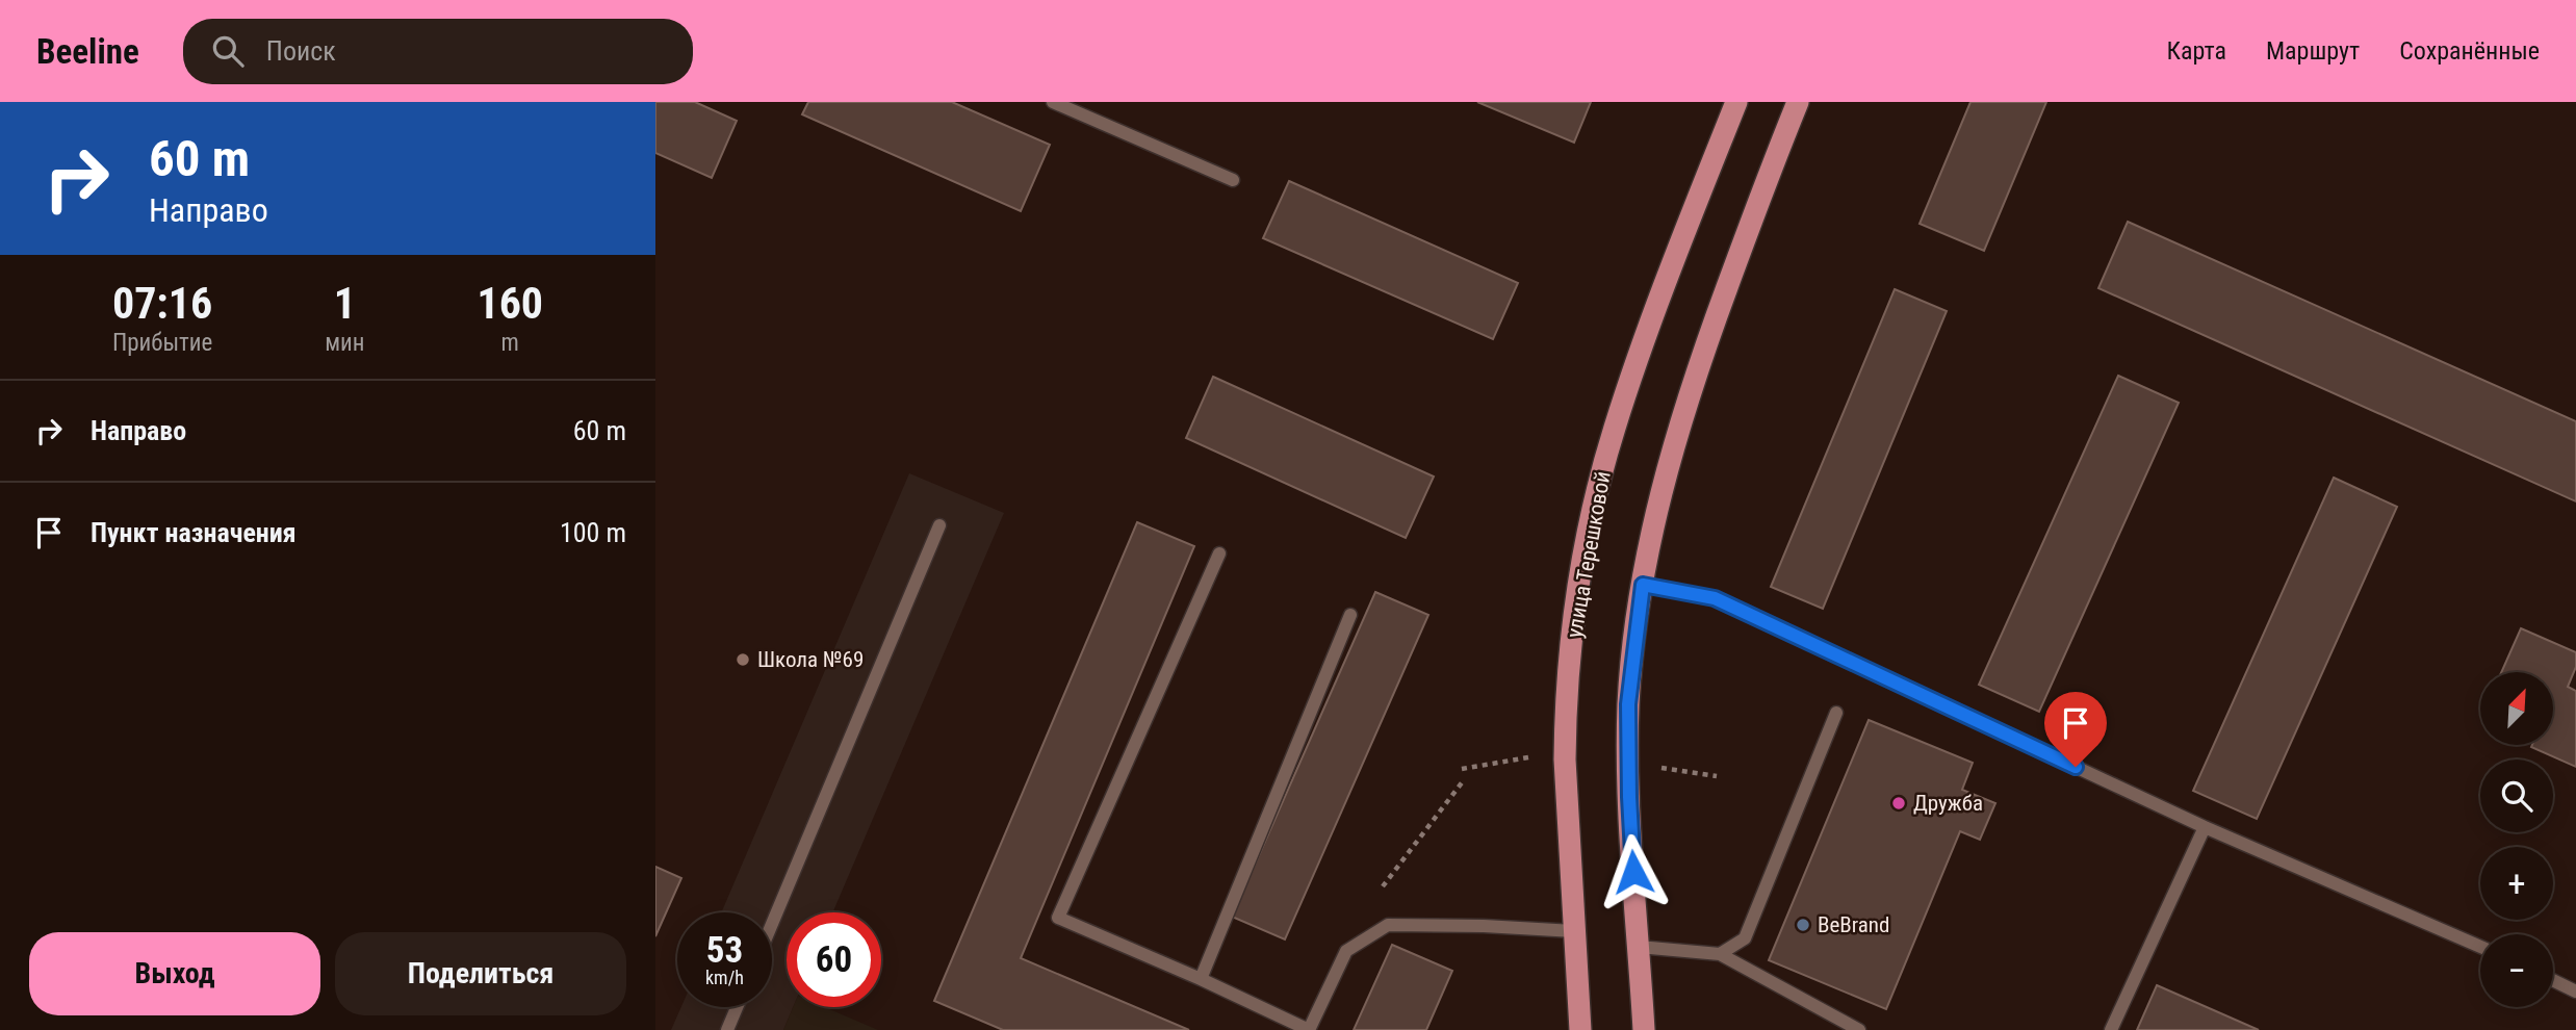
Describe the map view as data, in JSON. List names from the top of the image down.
{
  "streets": {
    "main road": ["улица Терешковой"]
  },
  "places": ["Школа №69", "Дружба", "BeBrand"],
  "north": "top right",
  "page": {
    "header": "Beeline",
    "search": "Поиск",
    "nav": ["Карта", "Маршрут", "Сохранённые"],
    "turn": ["60 m", "Направо"],
    "eta": [
      "07:16",
      "Прибытие",
      "1",
      "мин",
      "160",
      "m"
    ],
    "list": [
      {
        "name": "Направо",
        "value": "60 m"
      },
      {
        "name": "Пункт назначения",
        "value": "100 m"
      }
    ],
    "map_buttons": ["+", "−"],
    "speed": "53 km/h",
    "limit": "60",
    "buttons": ["Выход", "Поделиться"]
  }
}
